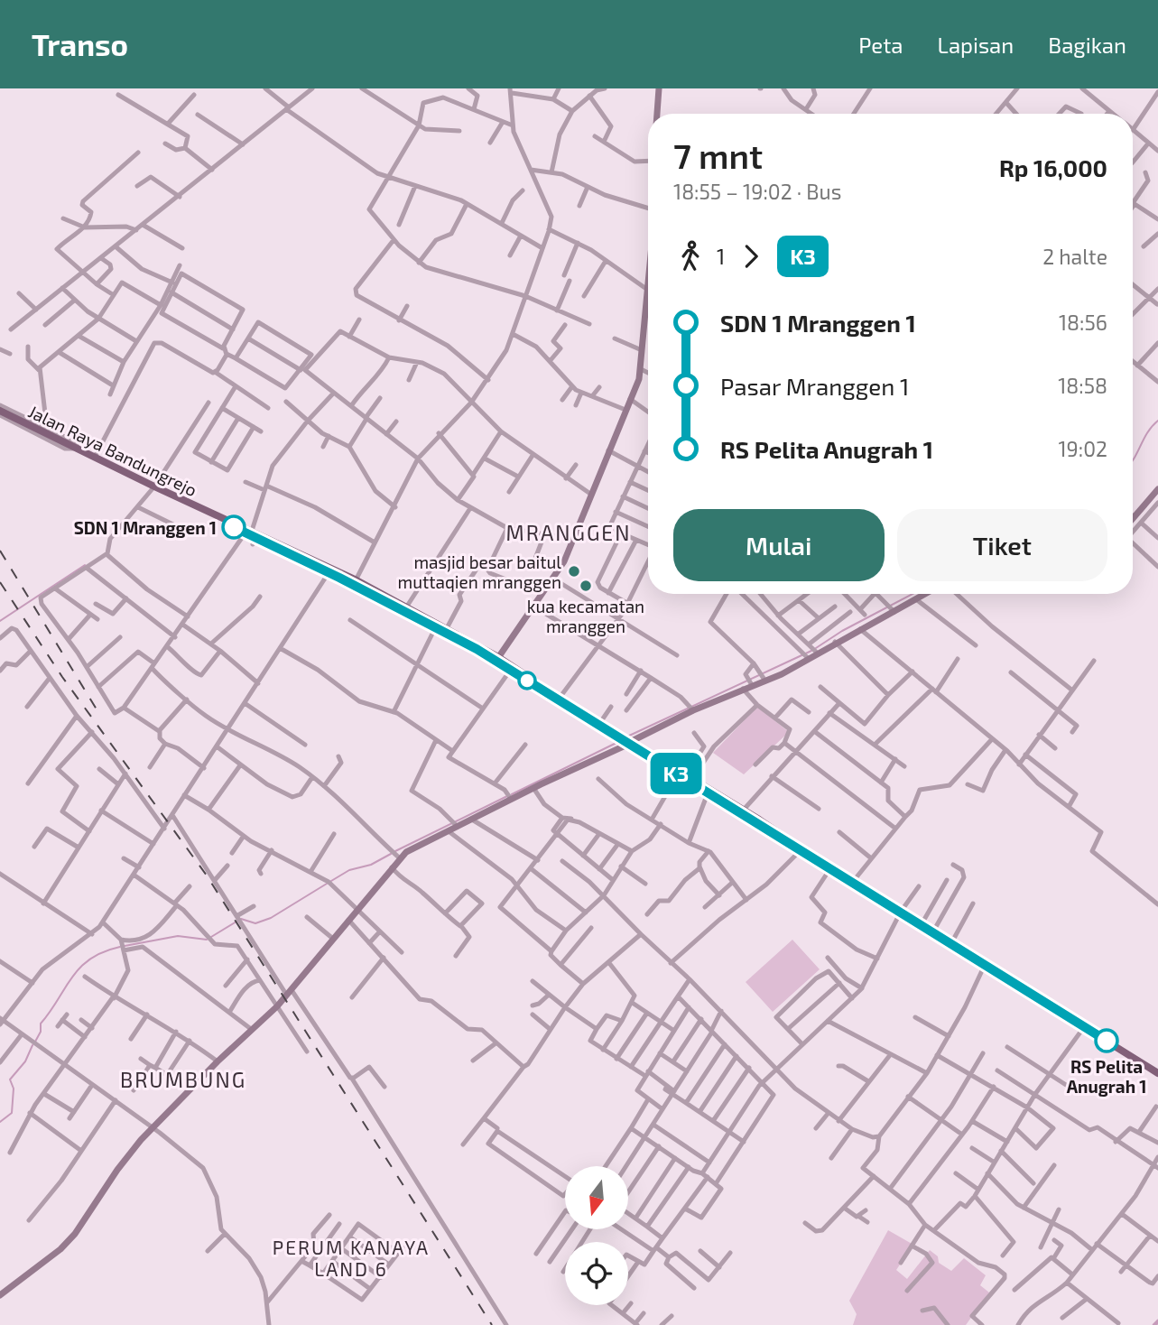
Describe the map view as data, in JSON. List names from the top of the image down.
{
  "streets": {
    "main road": ["Jalan Raya Bandungrejo"]
  },
  "districts": ["MRANGGEN", "BRUMBUNG", "PERUM KANAYA LAND 6"],
  "places": [
    "SDN 1 Mranggen 1",
    "masjid besar baitul muttaqien mranggen",
    "kua kecamatan mranggen",
    "RS Pelita Anugrah 1"
  ],
  "lines": ["bus line K3"],
  "north": "bottom",
  "page": {
    "header": "Transo",
    "nav": ["Peta", "Lapisan", "Bagikan"],
    "on_map": "K3",
    "heading": ["7 mnt", "18:55 – 19:02 · Bus", "Rp 16,000"],
    "legs": ["1", "K3", "2 halte"],
    "list": [
      {
        "name": "SDN 1 Mranggen 1",
        "value": "18:56"
      },
      {
        "name": "Pasar Mranggen 1",
        "value": "18:58"
      },
      {
        "name": "RS Pelita Anugrah 1",
        "value": "19:02"
      }
    ],
    "buttons": ["Mulai", "Tiket"]
  }
}
